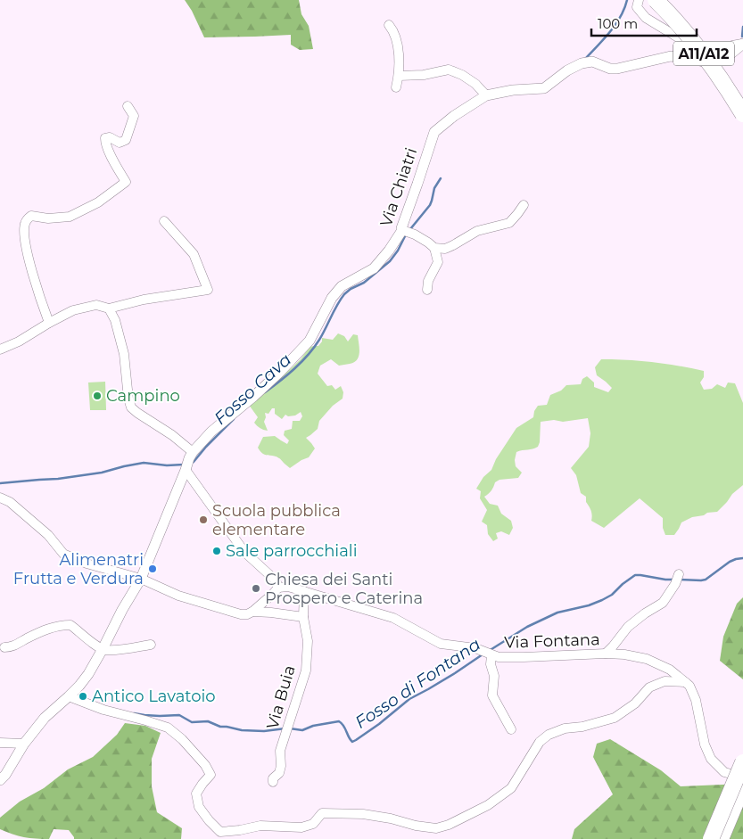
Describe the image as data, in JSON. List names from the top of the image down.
{
  "streets": {
    "highway": ["A11/A12"],
    "street": ["Via Chiatri", "Via Fontana", "Via Buia"]
  },
  "crossings": [
    ["Via Fontana", "Via Buia"]
  ],
  "water": ["Fosso Cava", "Fosso di Fontana"],
  "places": [
    "Campino",
    "Scuola pubblica elementare",
    "Sale parrocchiali",
    "Alimenatri Frutta e Verdura",
    "Chiesa dei Santi Prospero e Caterina",
    "Antico Lavatoio"
  ],
  "scale_bar": "100 m"
}
